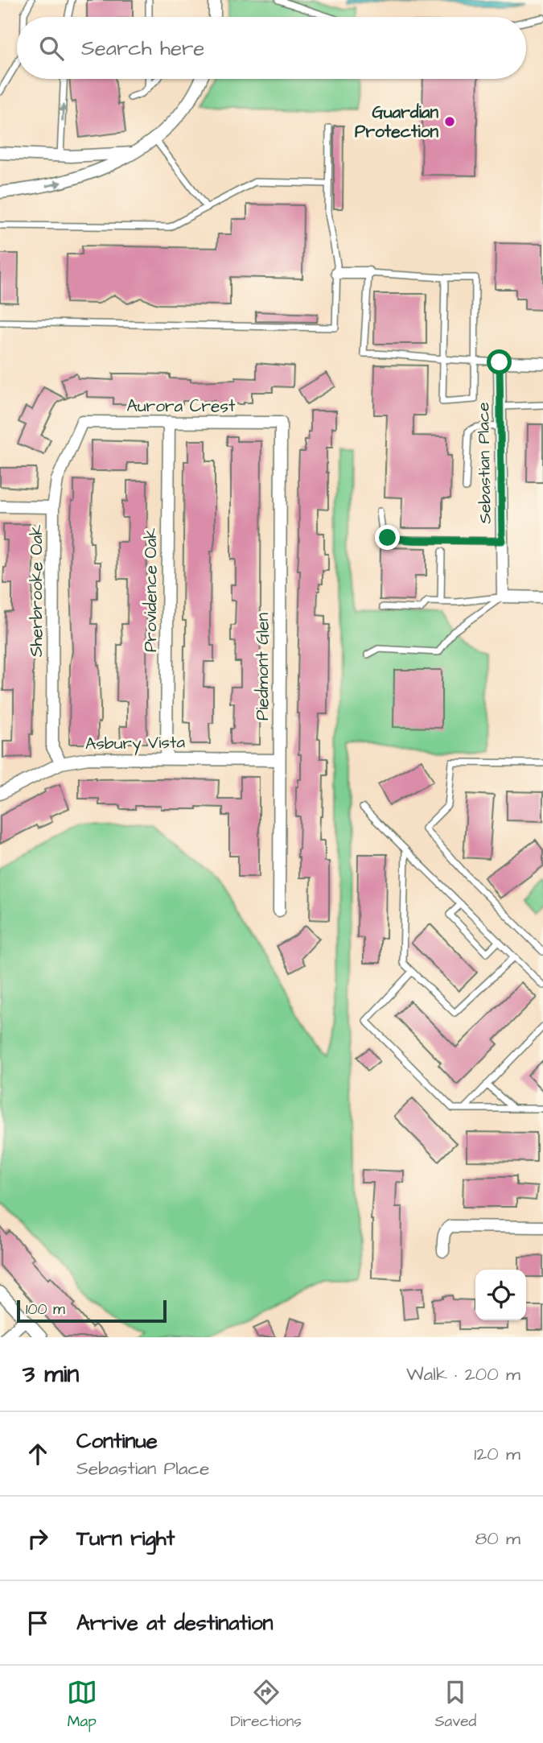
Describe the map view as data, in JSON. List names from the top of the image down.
{
  "streets": {
    "street": [
      "Aurora Crest",
      "Sebastian Place",
      "Providence Oak",
      "Sherbrooke Oak",
      "Piedmont Glen",
      "Asbury Vista"
    ]
  },
  "crossings": [
    ["Aurora Crest", "Providence Oak"],
    ["Aurora Crest", "Sherbrooke Oak"],
    ["Aurora Crest", "Piedmont Glen"],
    ["Providence Oak", "Asbury Vista"],
    ["Sherbrooke Oak", "Asbury Vista"],
    ["Piedmont Glen", "Asbury Vista"]
  ],
  "places": ["Guardian Protection"],
  "scale_bar": "100 m",
  "page": {
    "search": "Search here",
    "scale": "100 m",
    "heading": ["3 min", "Walk · 200 m"],
    "list": [
      ["Continue", "Sebastian Place", "120 m"],
      ["Turn right", "80 m"],
      "Arrive at destination"
    ],
    "nav": ["Map", "Directions", "Saved"]
  }
}
